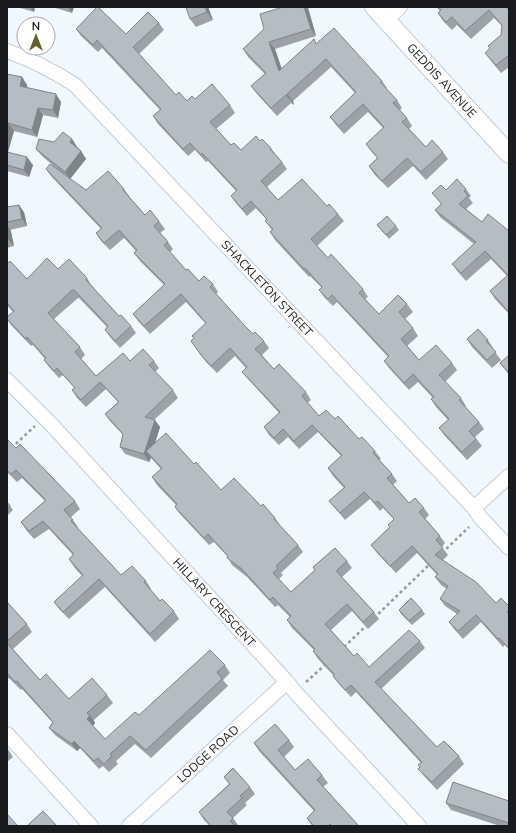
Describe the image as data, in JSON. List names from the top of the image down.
{
  "streets": {
    "street": [
      "GEDDIS AVENUE",
      "SHACKLETON STREET",
      "HILLARY CRESCENT",
      "LODGE ROAD"
    ]
  },
  "crossings": [
    ["HILLARY CRESCENT", "LODGE ROAD"]
  ],
  "north": "top"
}
